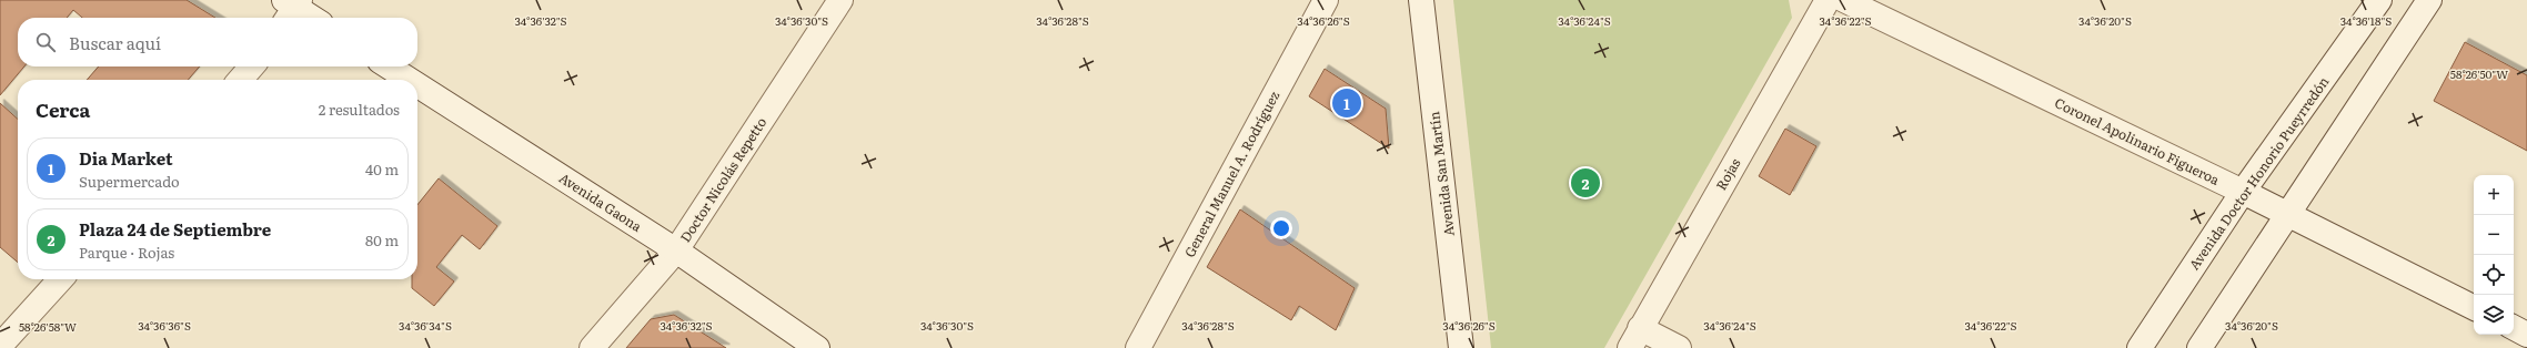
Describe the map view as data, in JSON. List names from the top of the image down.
{
  "streets": {
    "street": [
      "Coronel Apolinario Figueroa",
      "Avenida Doctor Honorio Pueyrredón",
      "General Manuel A. Rodríguez",
      "Avenida San Martín",
      "Rojas",
      "Doctor Nicolás Repetto",
      "Avenida Gaona"
    ]
  },
  "crossings": [
    ["Coronel Apolinario Figueroa", "Avenida Doctor Honorio Pueyrredón"],
    ["Doctor Nicolás Repetto", "Avenida Gaona"]
  ],
  "page": {
    "search": "Buscar aquí",
    "heading": ["Cerca", "2 resultados"],
    "pins": ["1", "2"],
    "list": [
      {
        "mark": "1",
        "name": "Dia Market",
        "note": "Supermercado",
        "value": "40 m"
      },
      {
        "mark": "2",
        "name": "Plaza 24 de Septiembre",
        "note": "Parque · Rojas",
        "value": "80 m"
      }
    ],
    "map_buttons": ["+", "−"]
  },
  "coordinates": [
    "34°36'30\"S",
    "34°36'28\"S",
    "34°36'22\"S",
    "34°36'18\"S",
    "34°36'32\"S",
    "34°36'26\"S",
    "34°36'24\"S",
    "34°36'20\"S",
    "58°26'50\"W",
    "34°36'36\"S",
    "34°36'34\"S",
    "58°26'58\"W"
  ]
}
